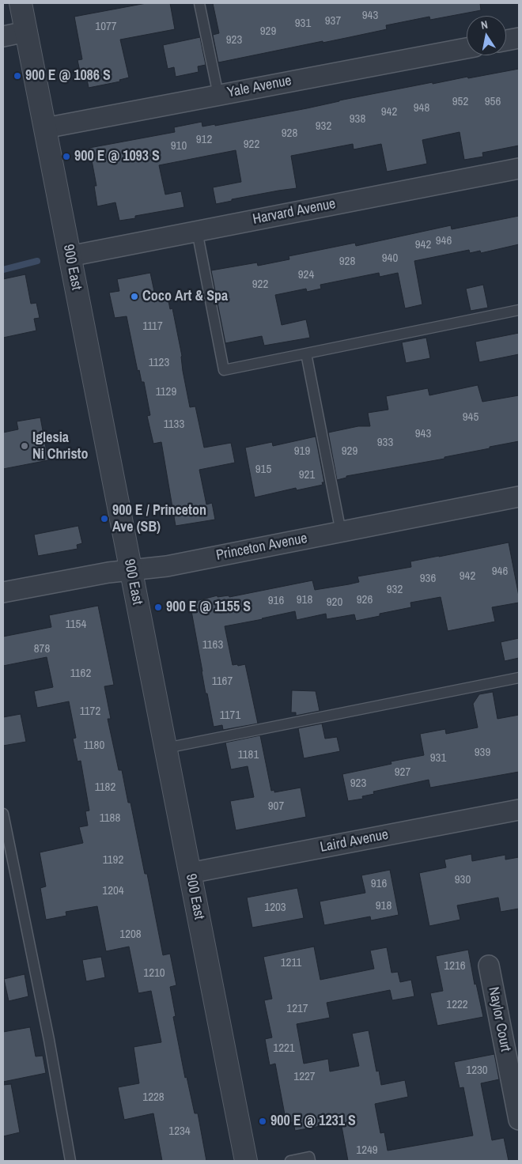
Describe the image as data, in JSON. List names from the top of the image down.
{
  "streets": {
    "street": [
      "Yale Avenue",
      "Harvard Avenue",
      "900 East",
      "Princeton Avenue",
      "Laird Avenue",
      "Naylor Court"
    ]
  },
  "crossings": [
    ["Yale Avenue", "900 East"],
    ["Harvard Avenue", "900 East"],
    ["900 East", "Princeton Avenue"],
    ["900 East", "Laird Avenue"]
  ],
  "places": [
    "900 E @ 1086 S",
    "900 E @ 1093 S",
    "Coco Art & Spa",
    "Iglesia Ni Christo",
    "900 E / Princeton Ave (SB)",
    "900 E @ 1155 S",
    "900 E @ 1231 S"
  ],
  "house_numbers": [
    "943",
    "937",
    "931",
    "1077",
    "929",
    "923",
    "952",
    "956",
    "948",
    "942",
    "938",
    "932",
    "928",
    "912",
    "922",
    "910",
    "946",
    "942",
    "940",
    "928",
    "924",
    "922",
    "1117",
    "1123",
    "1129",
    "945",
    "1133",
    "943",
    "933",
    "919",
    "929",
    "915",
    "921",
    "946",
    "942",
    "936",
    "932",
    "918",
    "926",
    "916",
    "920",
    "1154",
    "1163",
    "878",
    "1162",
    "1167",
    "1172",
    "1171",
    "1180",
    "939",
    "1181",
    "931",
    "927",
    "923",
    "1182",
    "907",
    "1188",
    "1192",
    "930",
    "916",
    "1204",
    "918",
    "1203",
    "1208",
    "1211",
    "1216",
    "1210",
    "1222",
    "1217",
    "1221",
    "1230",
    "1227",
    "1228",
    "1234",
    "1249"
  ],
  "north": "top"
}
